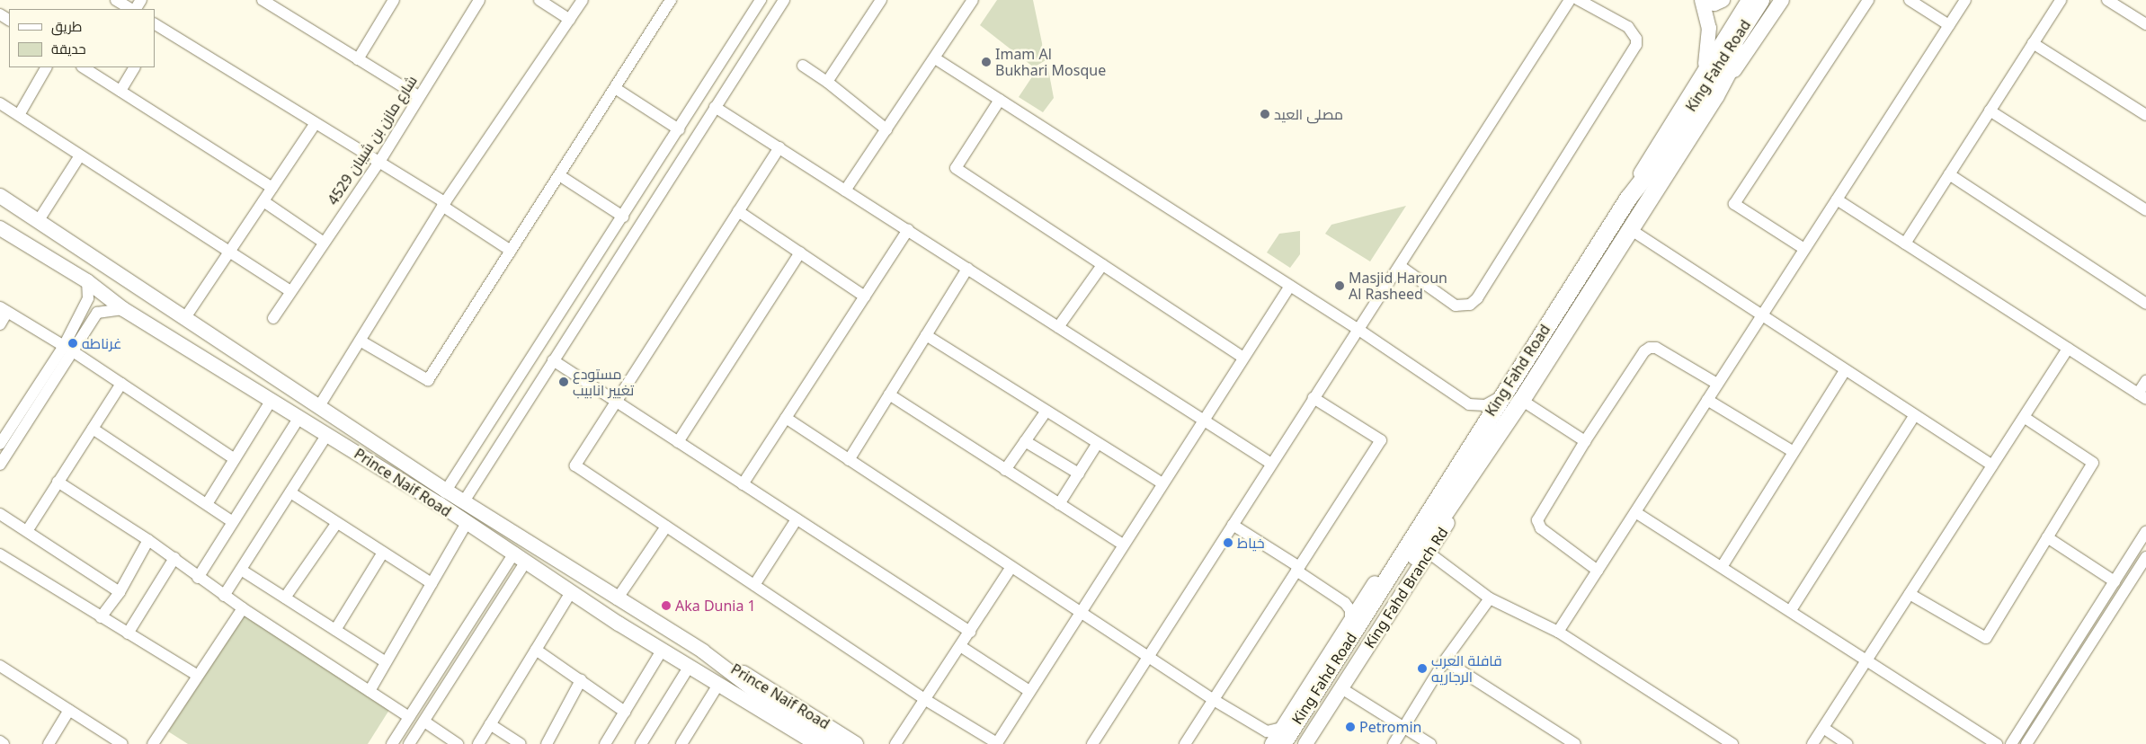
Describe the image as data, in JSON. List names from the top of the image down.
{
  "streets": {
    "highway": ["King Fahd Road"],
    "main road": ["Prince Naif Road", "King Fahd Branch Rd"],
    "street": ["شارع مازن بن شيبان 4529"]
  },
  "crossings": [
    ["King Fahd Road", "King Fahd Branch Rd"]
  ],
  "places": [
    "Imam Al Bukhari Mosque",
    "مصلى العيد",
    "Masjid Haroun Al Rasheed",
    "غرناطه",
    "مستودع تغيير انابيب",
    "خياط",
    "Aka Dunia 1",
    "قافلة العرب الرجاريه",
    "Petromin"
  ],
  "legend": ["طريق", "حديقة"]
}
